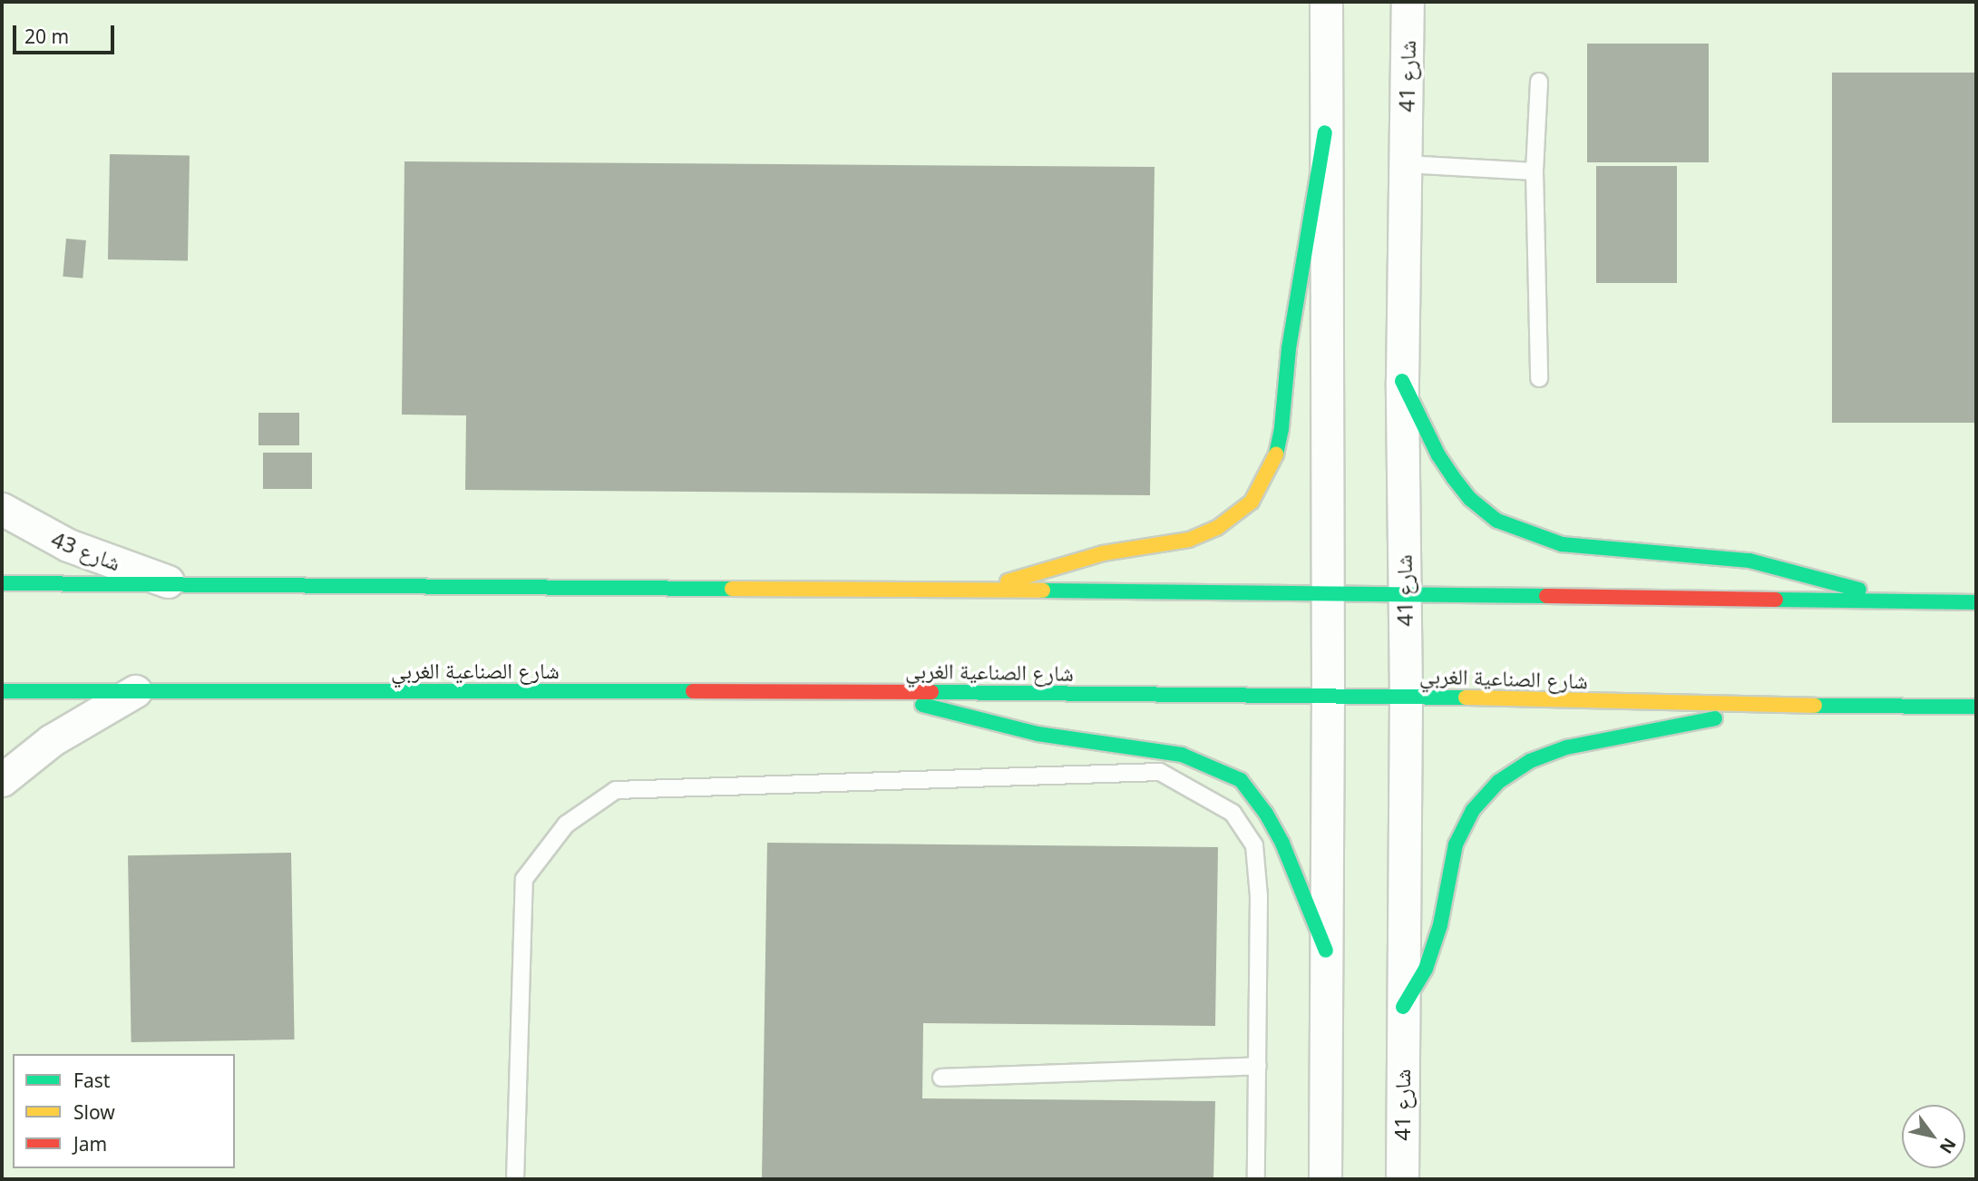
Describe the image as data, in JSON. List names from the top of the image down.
{
  "streets": {
    "main road": ["شارع الصناعية الغربي"],
    "street": ["شارع 41", "شارع 43"]
  },
  "crossings": [
    ["شارع 41", "شارع الصناعية الغربي"]
  ],
  "legend": ["Fast", "Slow", "Jam"],
  "scale_bar": "20 m",
  "north": "bottom right"
}
